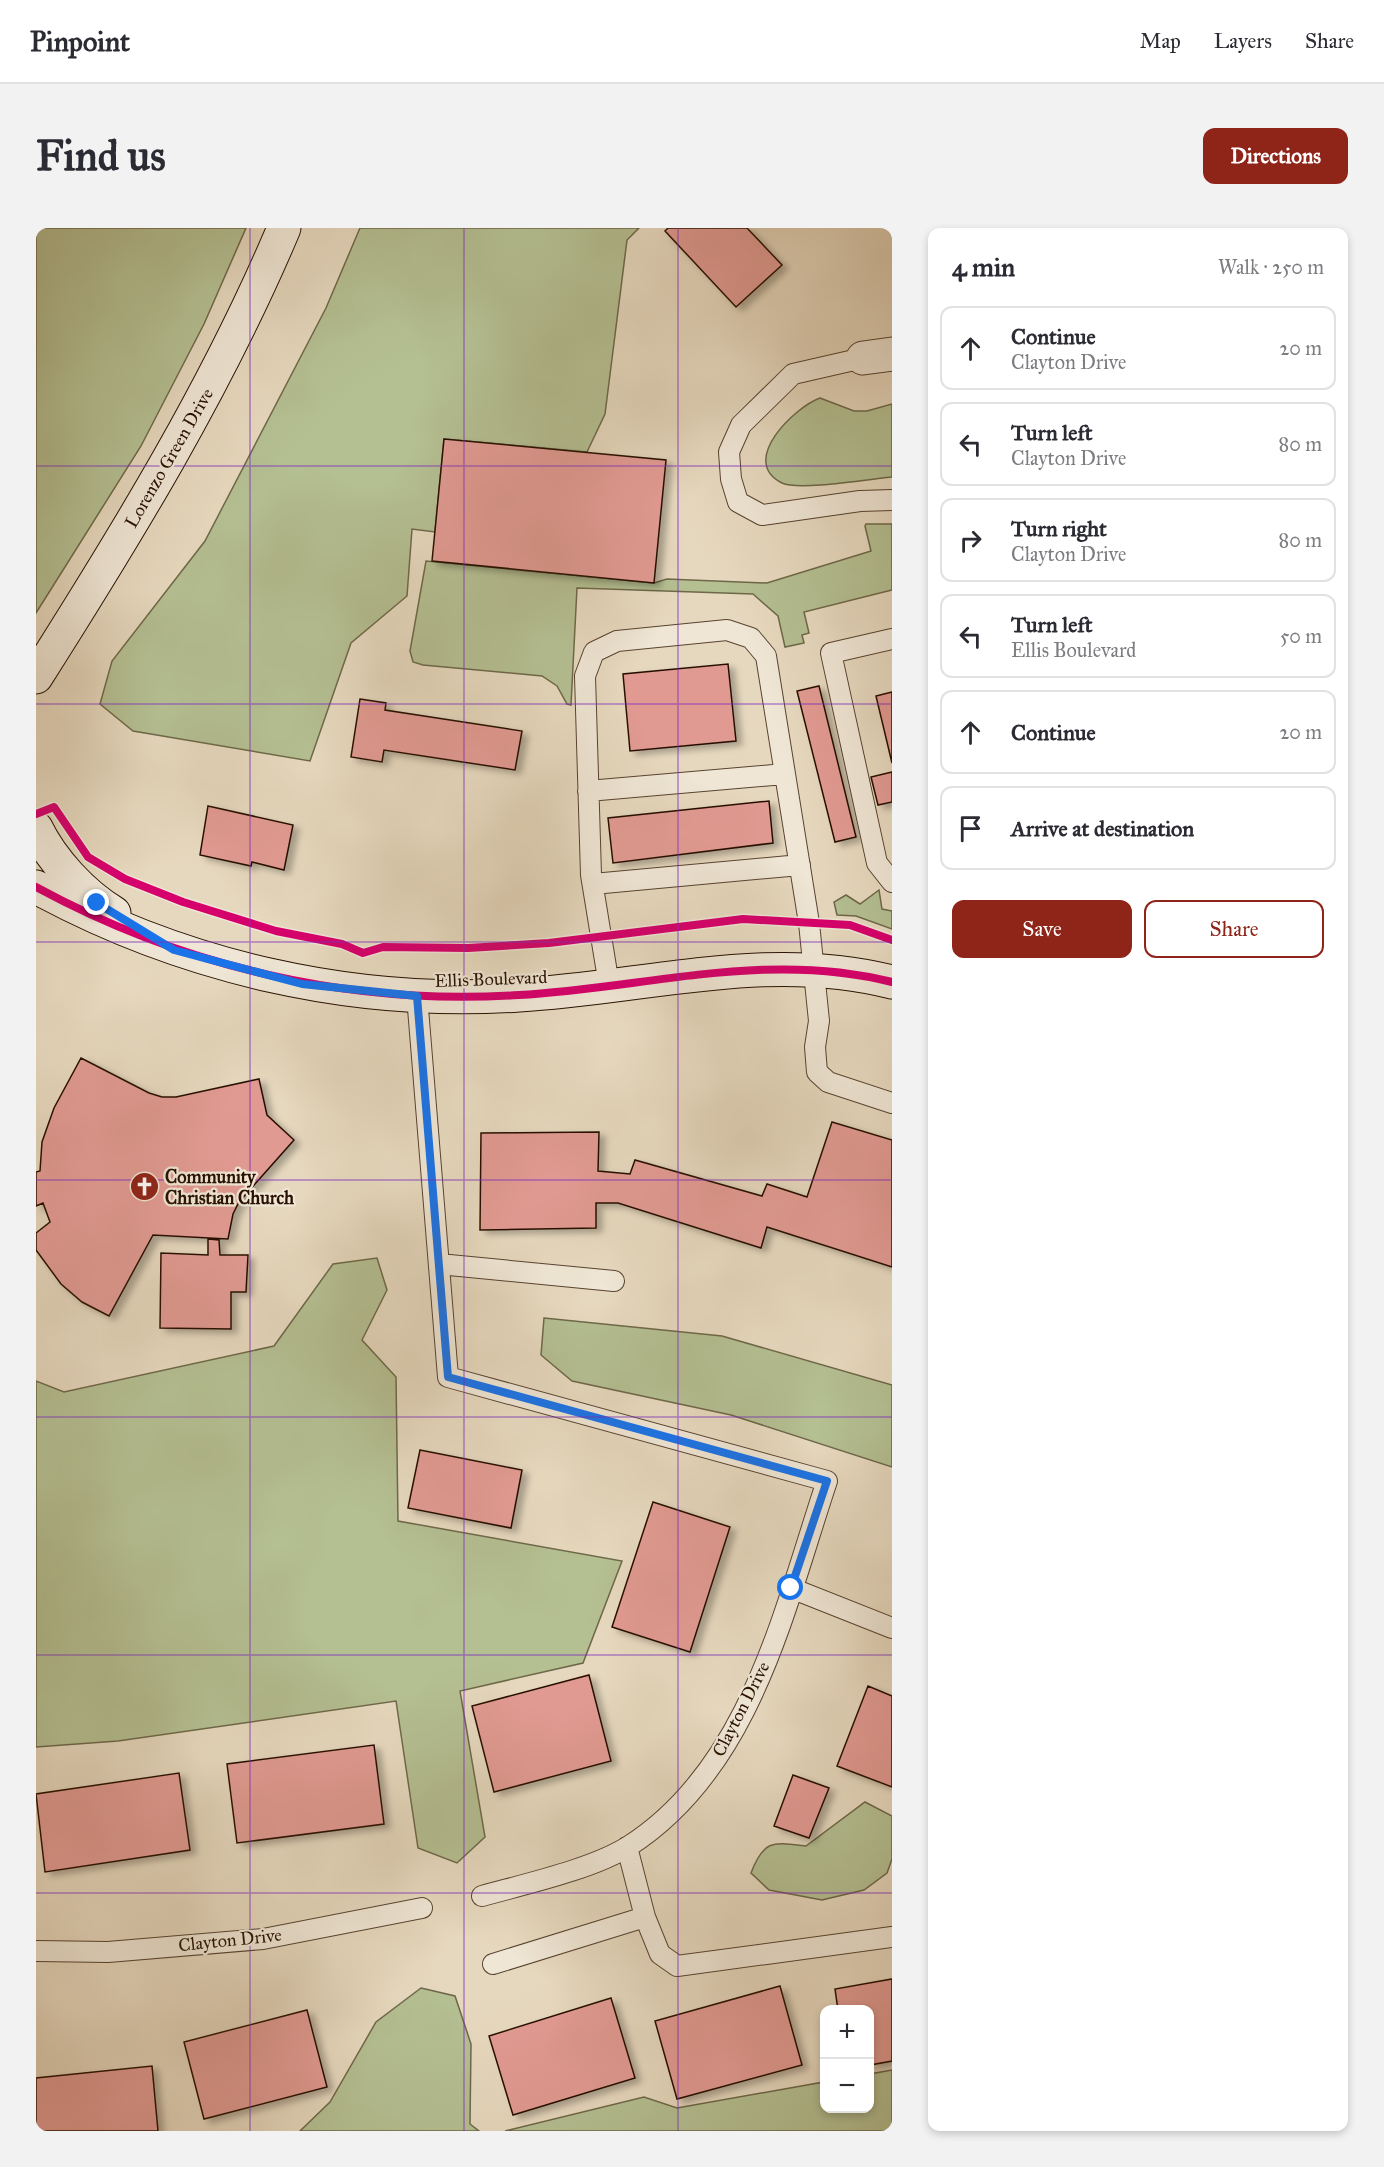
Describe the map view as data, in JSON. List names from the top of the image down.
{
  "streets": {
    "main road": ["Lorenzo Green Drive", "Ellis Boulevard"],
    "lane": ["Clayton Drive"]
  },
  "crossings": [
    ["Ellis Boulevard", "Clayton Drive"]
  ],
  "places": {
    "church": ["Community Christian Church"]
  },
  "page": {
    "header": "Pinpoint",
    "nav": ["Map", "Layers", "Share"],
    "buttons": [
      "Directions",
      ["Save", "Share"]
    ],
    "title": "Find us",
    "heading": ["4 min", "Walk · 250 m"],
    "list": [
      ["Continue", "Clayton Drive", "20 m"],
      ["Turn left", "Clayton Drive", "80 m"],
      ["Turn right", "Clayton Drive", "80 m"],
      ["Turn left", "Ellis Boulevard", "50 m"],
      ["Continue", "20 m"],
      "Arrive at destination"
    ],
    "map_buttons": ["+", "−"]
  }
}
